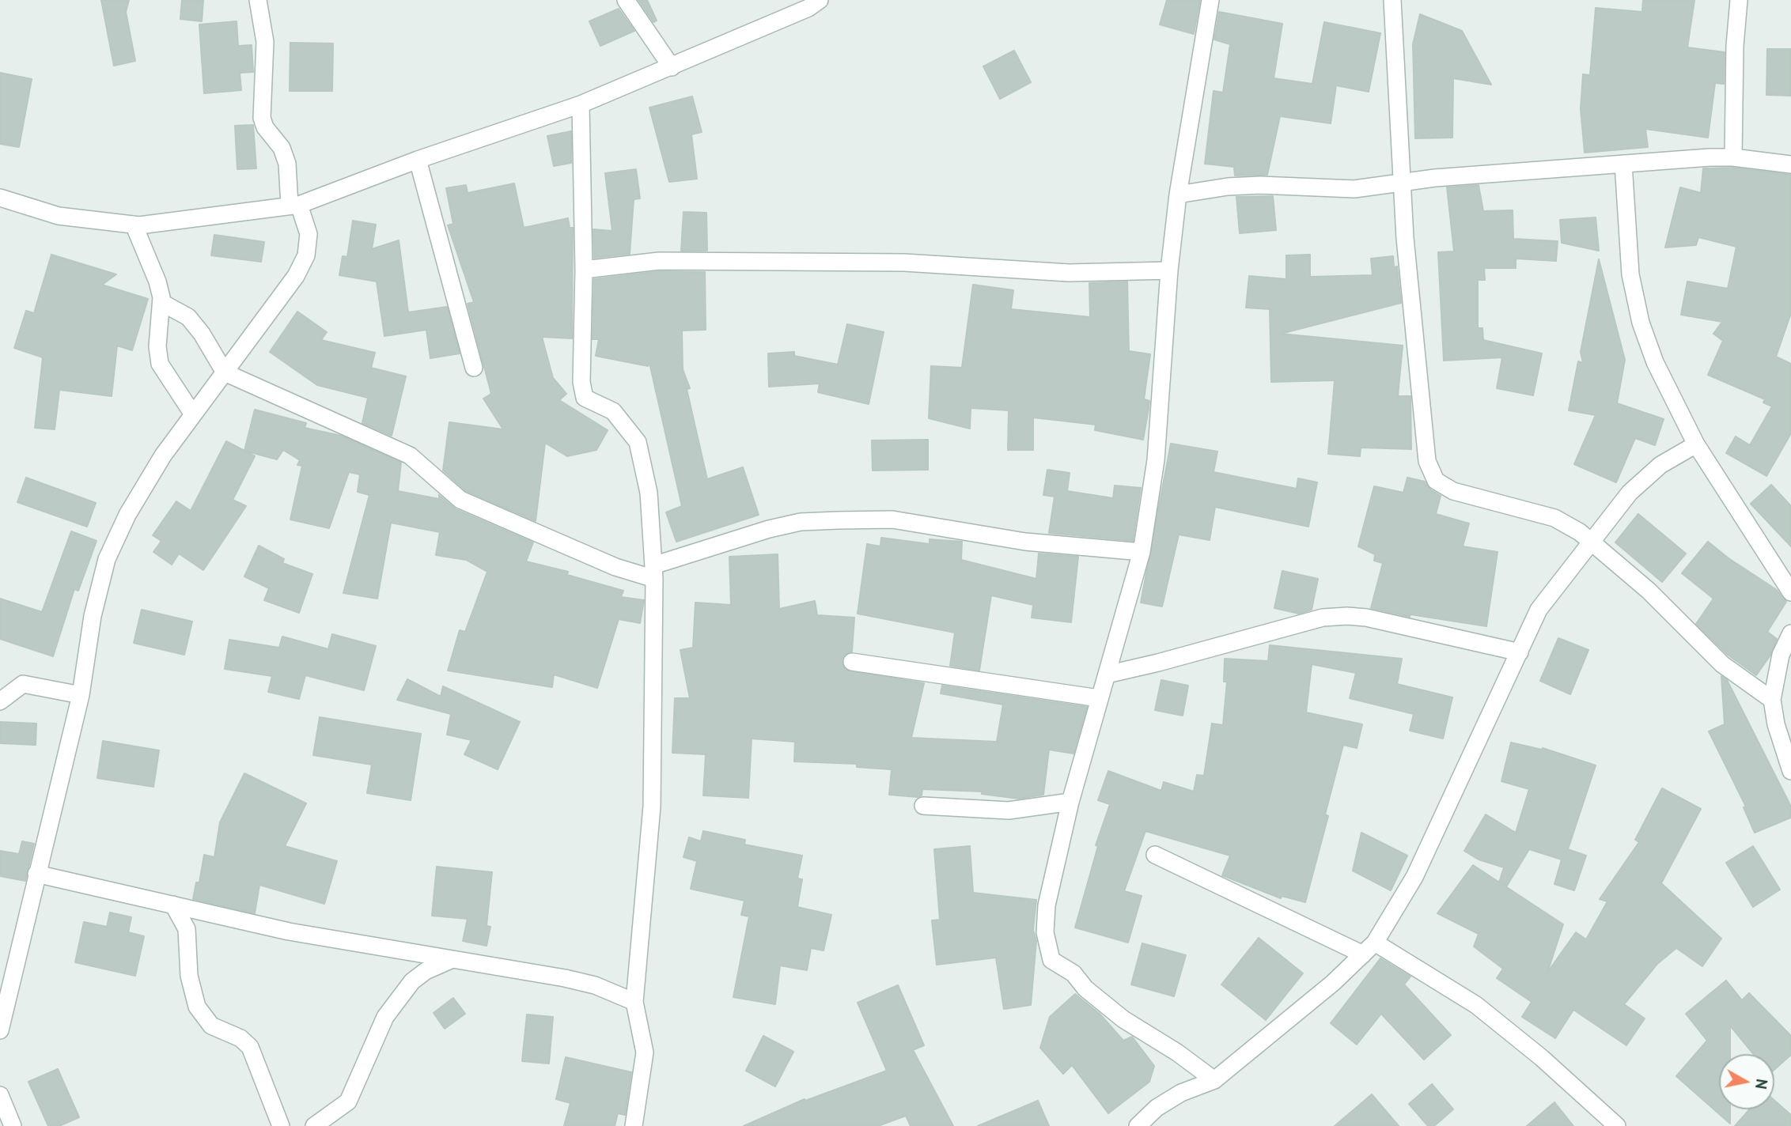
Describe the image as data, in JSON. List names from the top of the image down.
{
  "north": "right"
}
